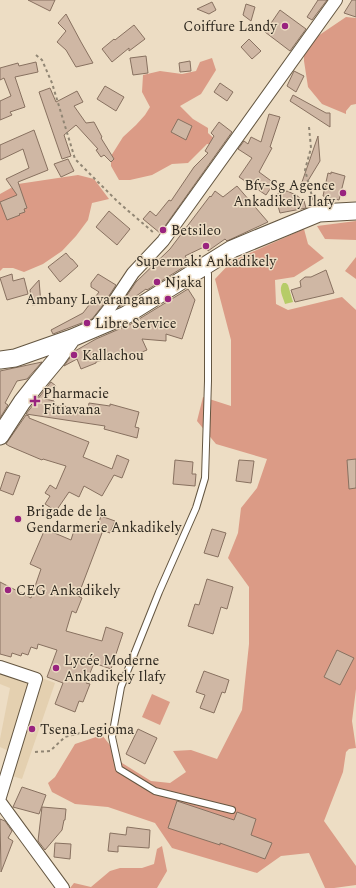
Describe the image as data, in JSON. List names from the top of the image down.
{
  "places": {
    "other": [
      "Coiffure Landy",
      "Bfv-Sg Agence Ankadikely Ilafy",
      "Betsileo",
      "Supermaki Ankadikely",
      "Njaka",
      "Ambany Lavarangana",
      "Libre Service",
      "Kallachou",
      "Brigade de la Gendarmerie Ankadikely",
      "CEG Ankadikely",
      "Lycée Moderne Ankadikely Ilafy",
      "Tsena Legioma"
    ],
    "health": ["Pharmacie Fitiavana"]
  }
}
